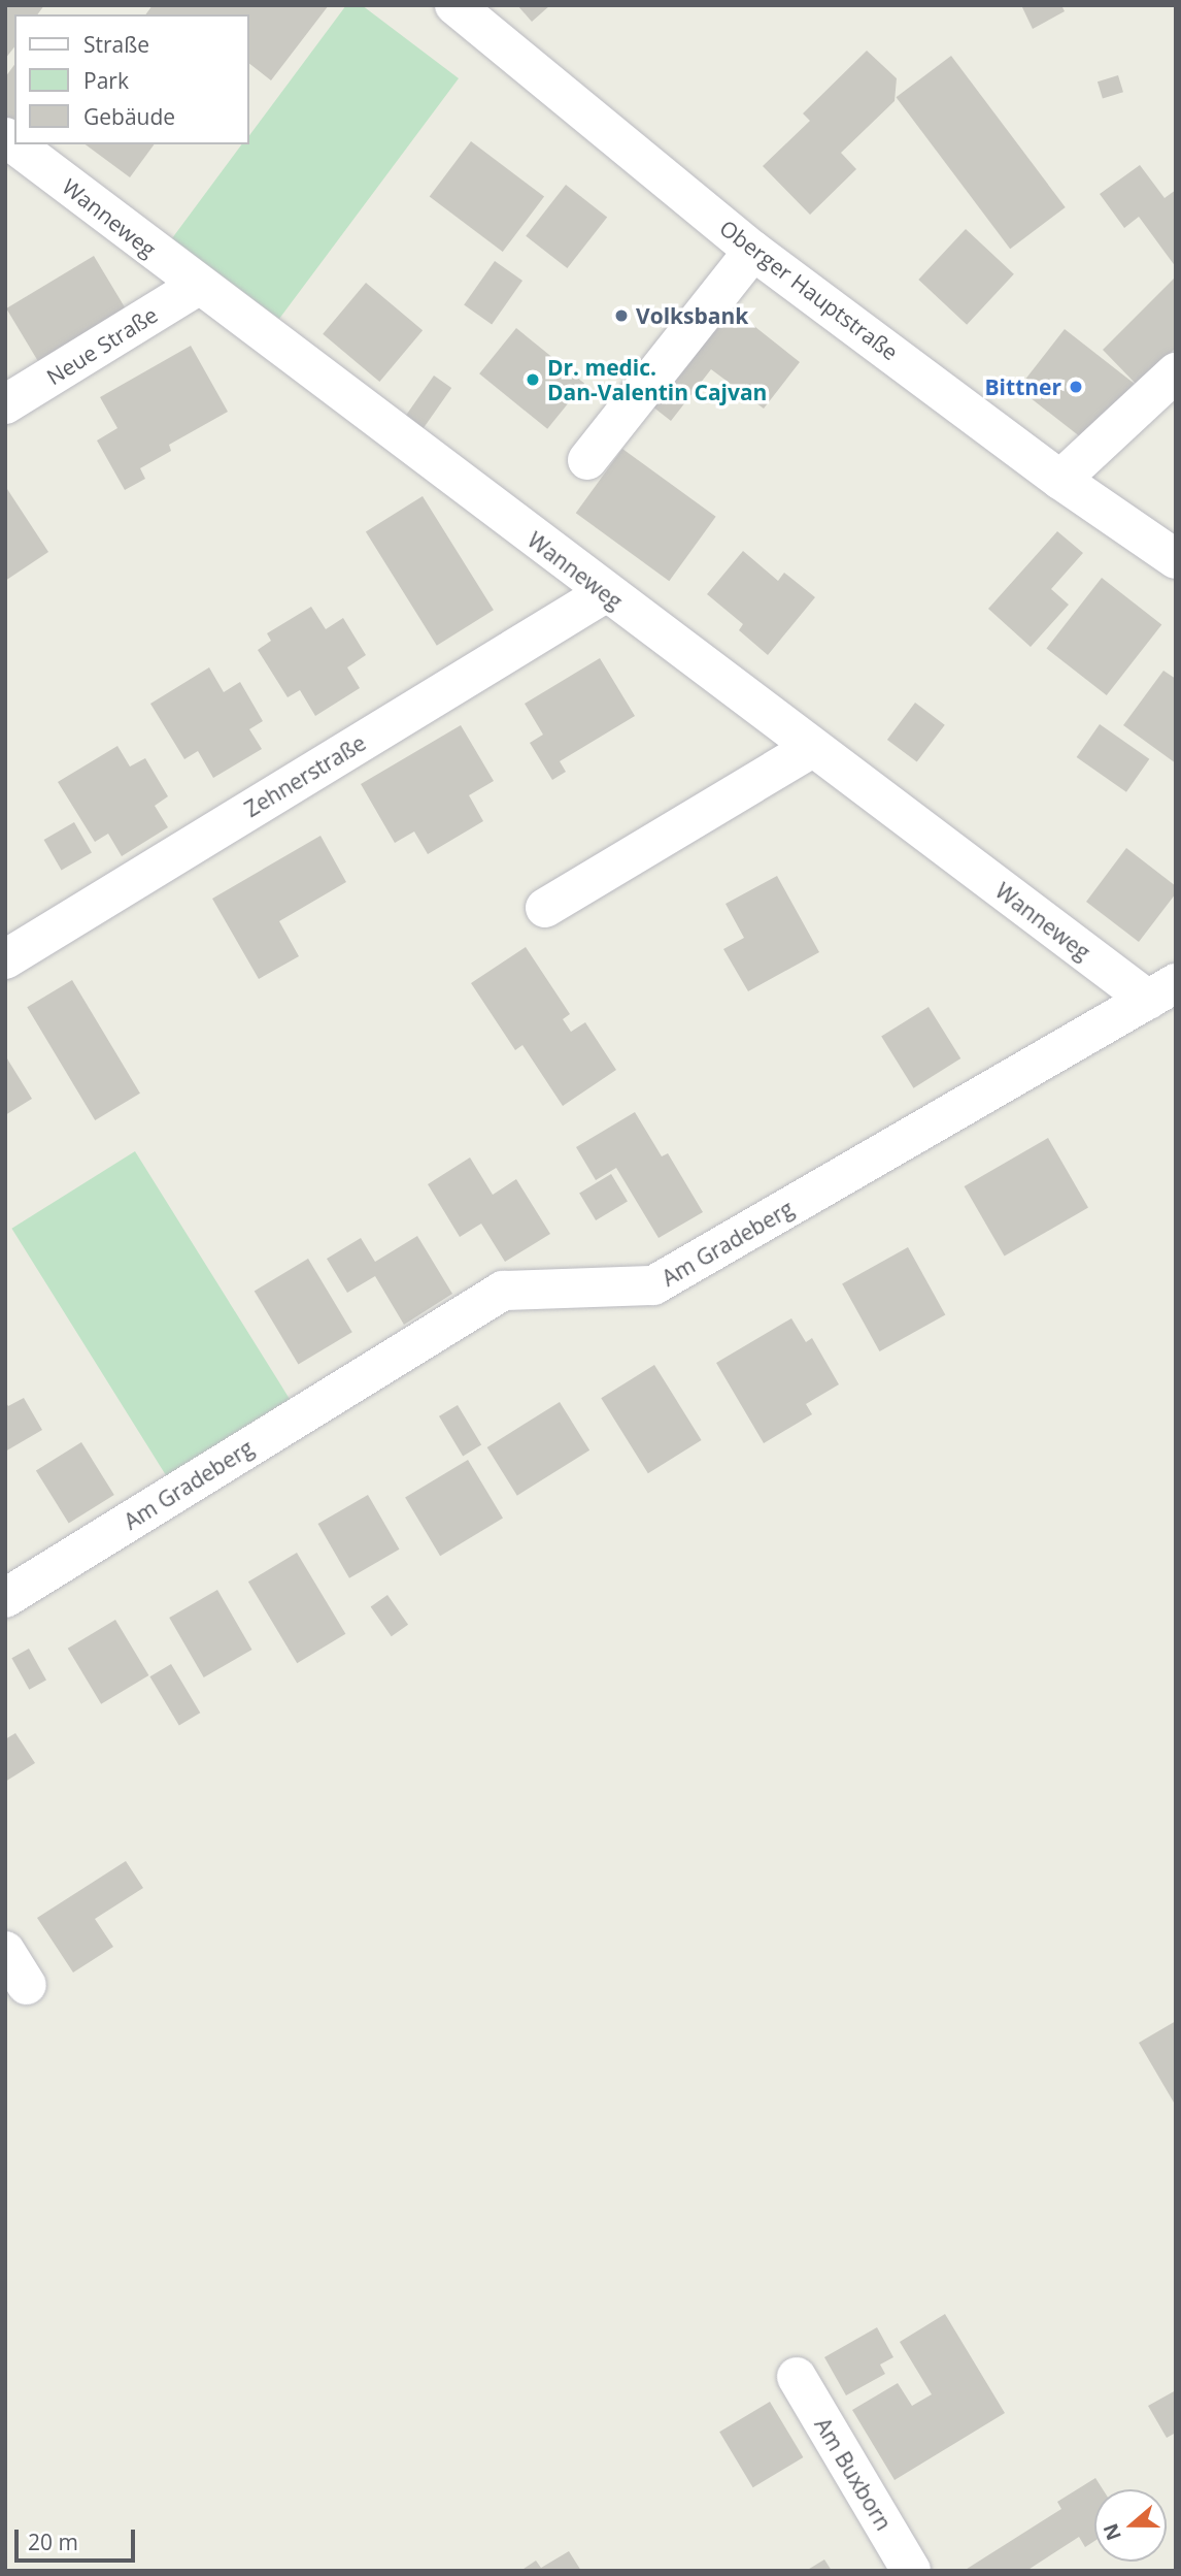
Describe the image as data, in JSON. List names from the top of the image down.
{
  "streets": {
    "street": [
      "Wanneweg",
      "Oberger Hauptstraße",
      "Neue Straße",
      "Zehnerstraße",
      "Am Gradeberg",
      "Am Buxborn"
    ]
  },
  "crossings": [
    ["Wanneweg", "Neue Straße"],
    ["Wanneweg", "Zehnerstraße"],
    ["Wanneweg", "Am Gradeberg"]
  ],
  "places": ["Volksbank", "Dr. medic. Dan-Valentin Cajvan", "Bittner"],
  "legend": ["Straße", "Park", "Gebäude"],
  "scale_bar": "20 m",
  "north": "left"
}
